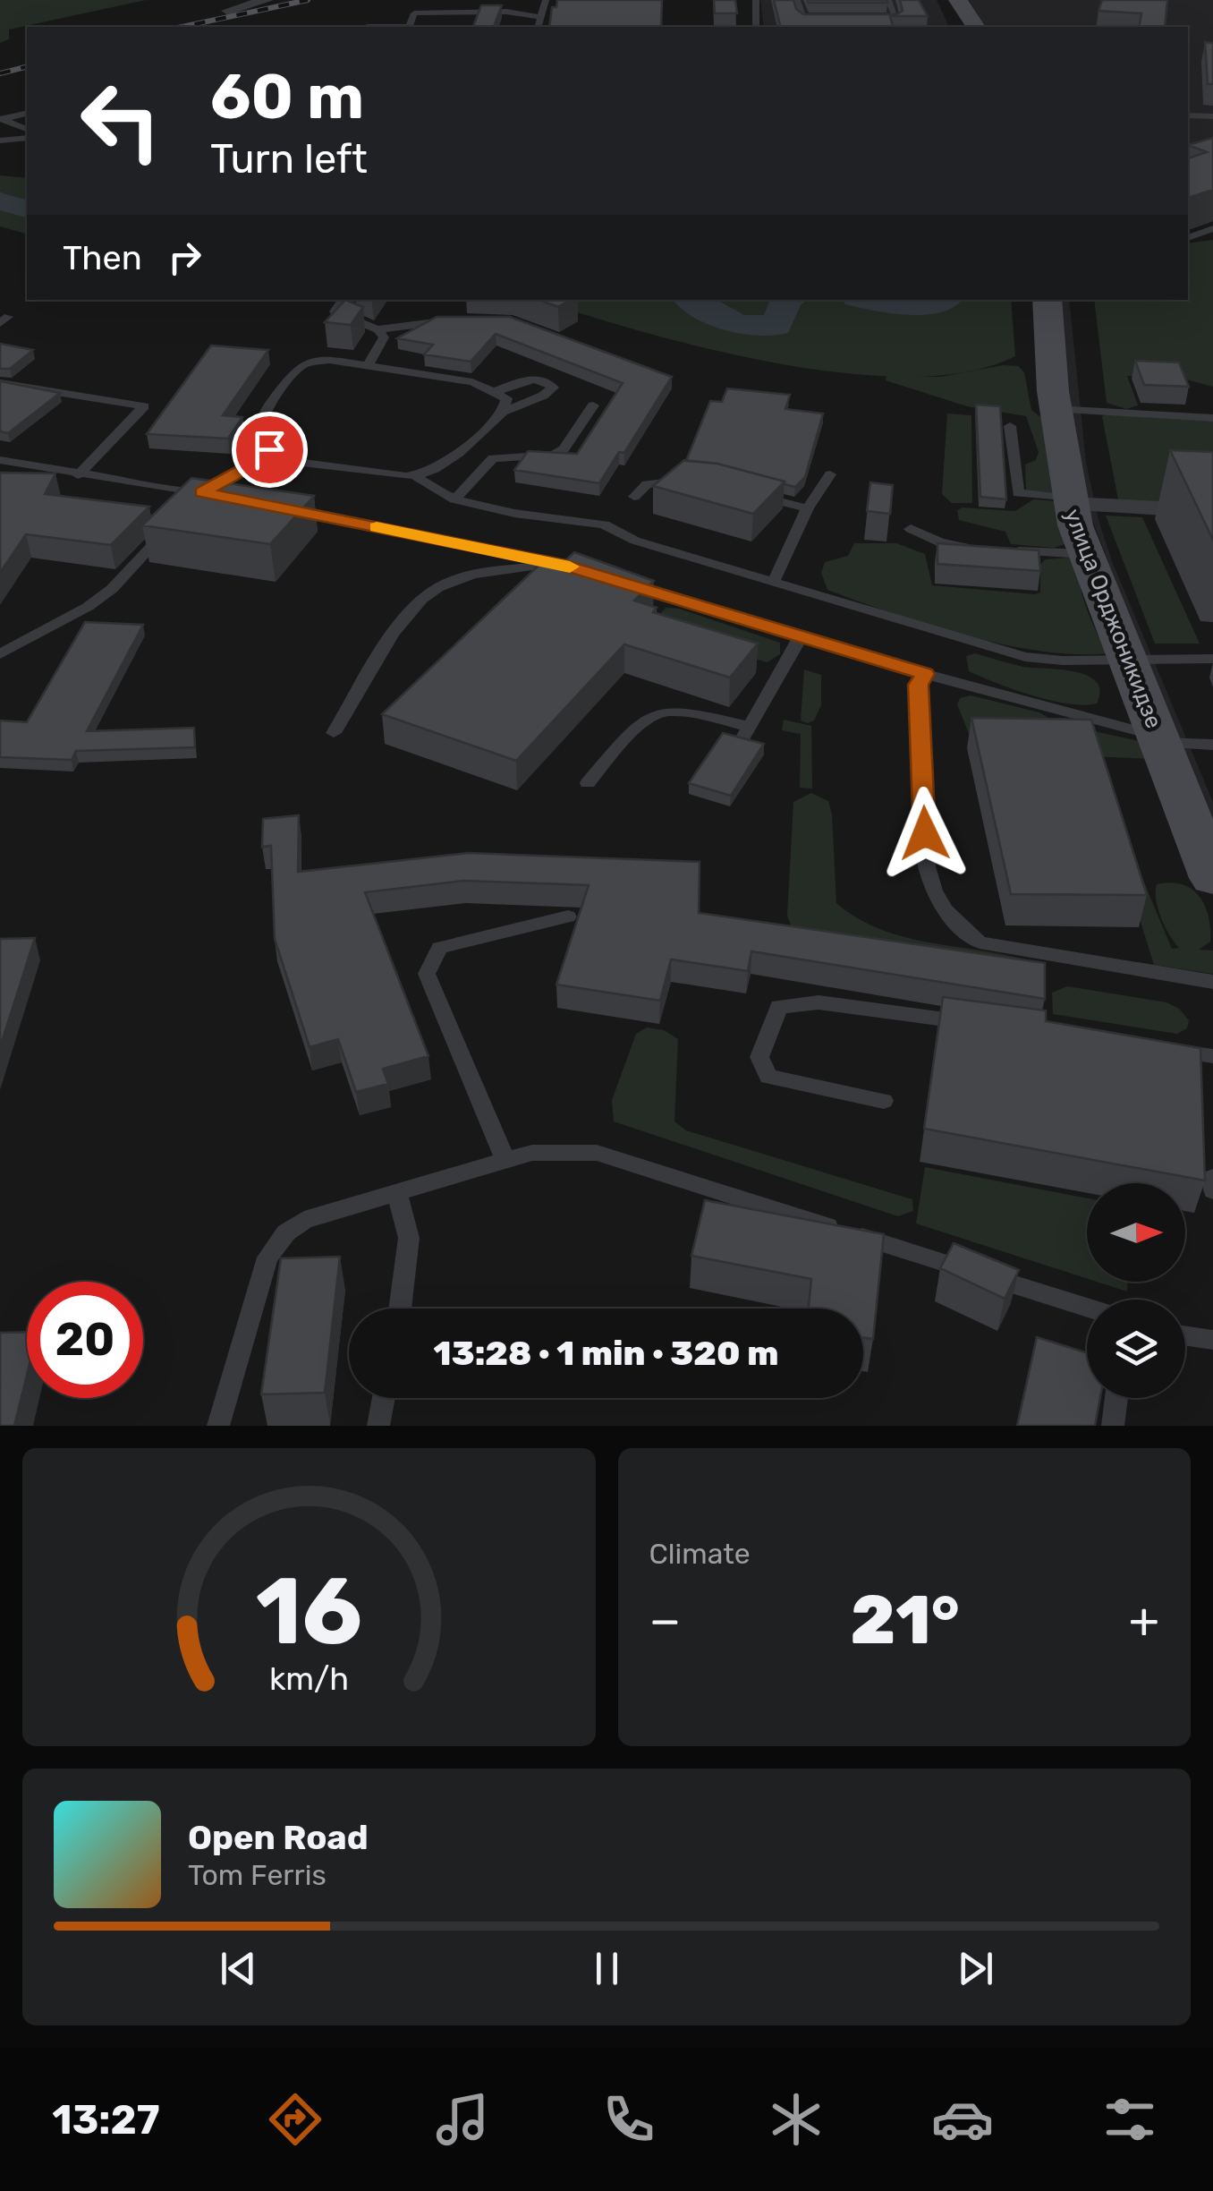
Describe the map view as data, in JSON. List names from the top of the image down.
{
  "streets": {
    "main road": ["улица Орджоникидзе"]
  },
  "north": "right",
  "page": {
    "turn": ["60 m", "Turn left"],
    "then": "Then",
    "limit": "20",
    "trip": "13:28 · 1 min · 320 m",
    "tile": "Climate",
    "heat": ["−", "21°", "+"],
    "song": ["Open Road", "Tom Ferris"],
    "tabs": "13:27",
    "gauge": ["16", "km/h"]
  }
}
